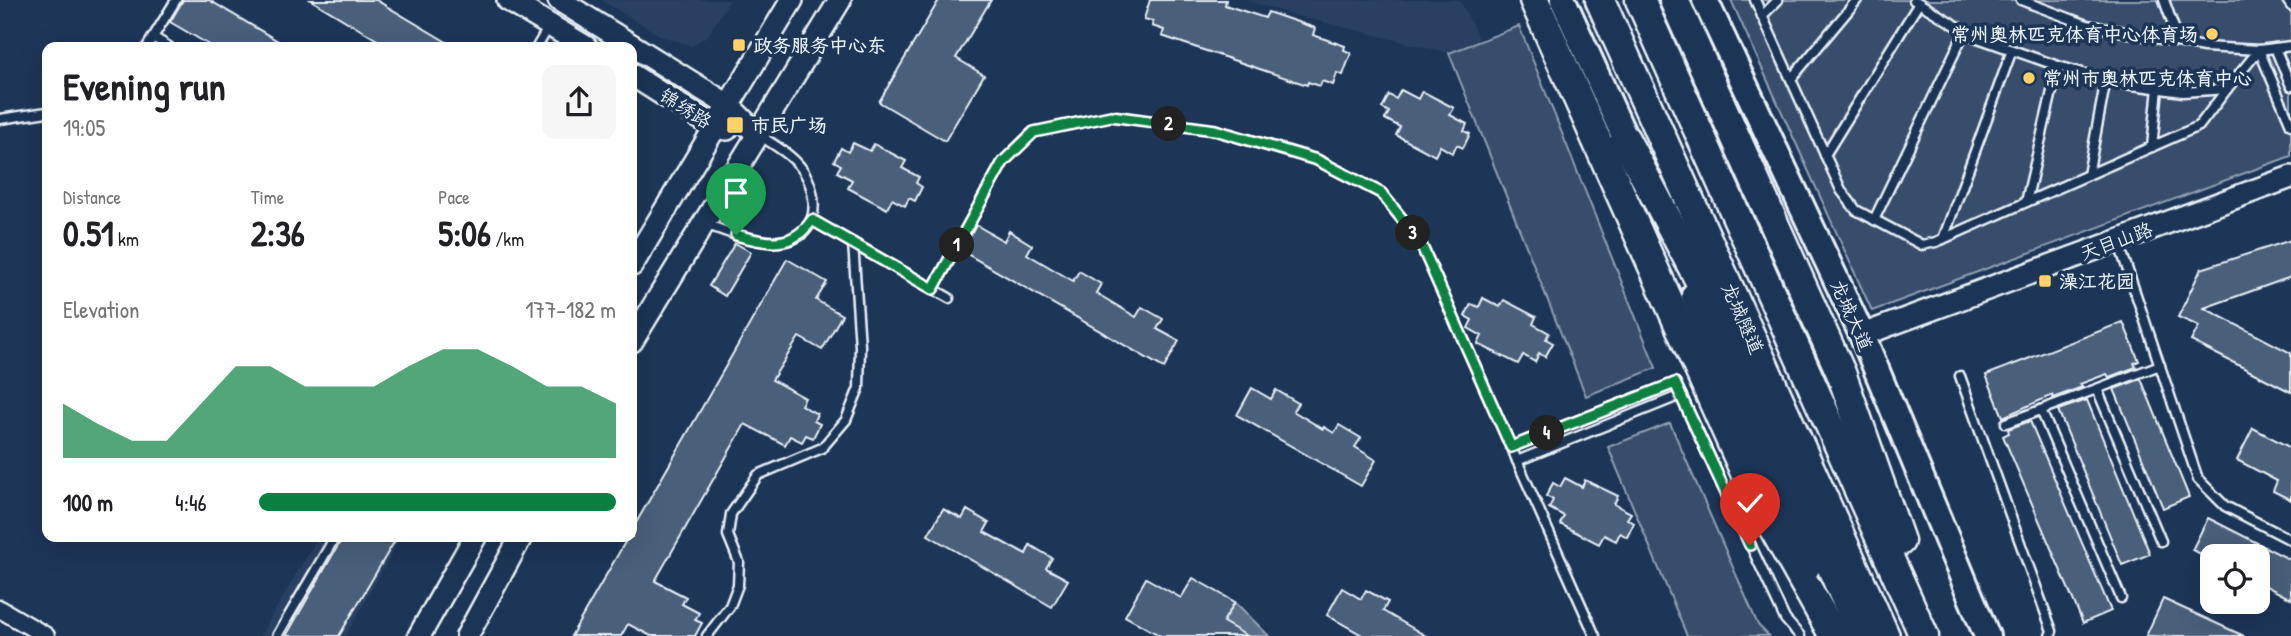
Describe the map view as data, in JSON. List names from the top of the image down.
{
  "streets": {
    "highway": ["龙城隧道"],
    "main road": ["锦绣路", "天目山路", "龙城大道"]
  },
  "crossings": [
    ["天目山路", "龙城大道"]
  ],
  "places": {
    "other": ["常州奥林匹克体育中心体育场", "常州市奥林匹克体育中心"],
    "transit": ["政务服务中心东", "市民广场", "澡江花园"]
  },
  "page": {
    "heading": ["Evening run", "19:05"],
    "pins": [
      "2",
      "3",
      "1",
      "4"
    ],
    "stats": [
      ["Distance", "0.51 km"],
      ["Time", "2:36"],
      ["Pace", "5:06 /km"]
    ],
    "chart": ["Elevation", "177–182 m"],
    "list": [
      {
        "name": "100 m",
        "note": "4:46"
      }
    ]
  }
}
